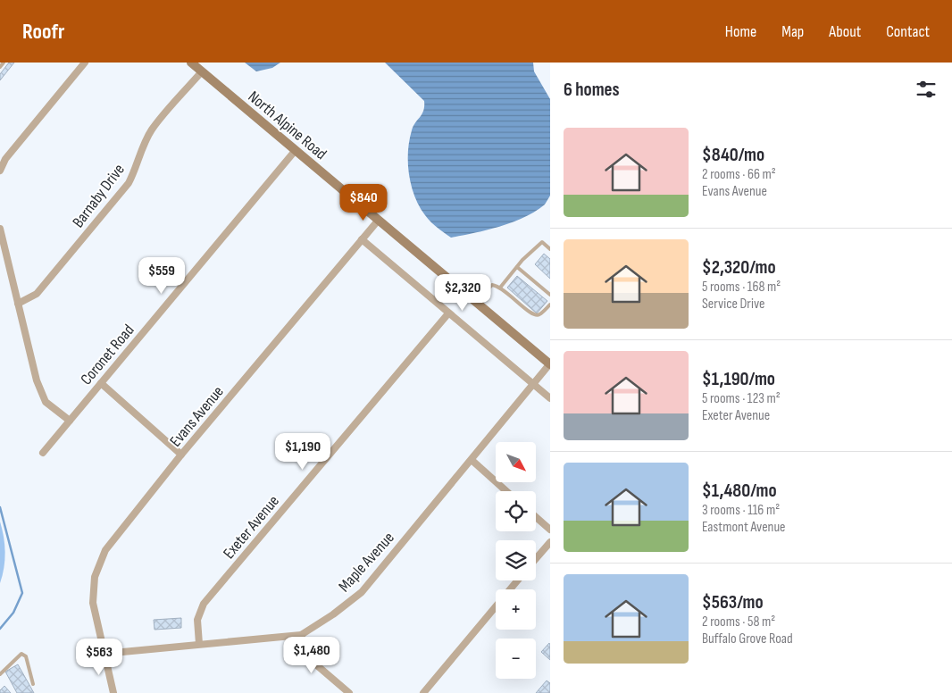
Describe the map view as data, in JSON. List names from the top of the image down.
{
  "streets": {
    "main road": ["North Alpine Road"],
    "street": [
      "Barnaby Drive",
      "Coronet Road",
      "Evans Avenue",
      "Exeter Avenue",
      "Maple Avenue"
    ]
  },
  "crossings": [
    ["North Alpine Road", "Barnaby Drive"],
    ["North Alpine Road", "Coronet Road"],
    ["North Alpine Road", "Evans Avenue"],
    ["North Alpine Road", "Maple Avenue"],
    ["Evans Avenue", "Maple Avenue"],
    ["Exeter Avenue", "Maple Avenue"]
  ],
  "north": "bottom right",
  "page": {
    "header": "Roofr",
    "nav": [
      "Home",
      "Map",
      "About",
      "Contact"
    ],
    "heading": "6 homes",
    "list": [
      {
        "name": "$840/mo",
        "note": "2 rooms · 66 m² · Evans Avenue"
      },
      {
        "name": "$2,320/mo",
        "note": "5 rooms · 168 m² · Service Drive"
      },
      {
        "name": "$1,190/mo",
        "note": "5 rooms · 123 m² · Exeter Avenue"
      },
      {
        "name": "$1,480/mo",
        "note": "3 rooms · 116 m² · Eastmont Avenue"
      },
      {
        "name": "$563/mo",
        "note": "2 rooms · 58 m² · Buffalo Grove Road"
      }
    ],
    "price": [
      "$840",
      "$559",
      "$2,320",
      "$1,190",
      "$1,480",
      "$563"
    ],
    "map_buttons": ["+", "−"]
  }
}
